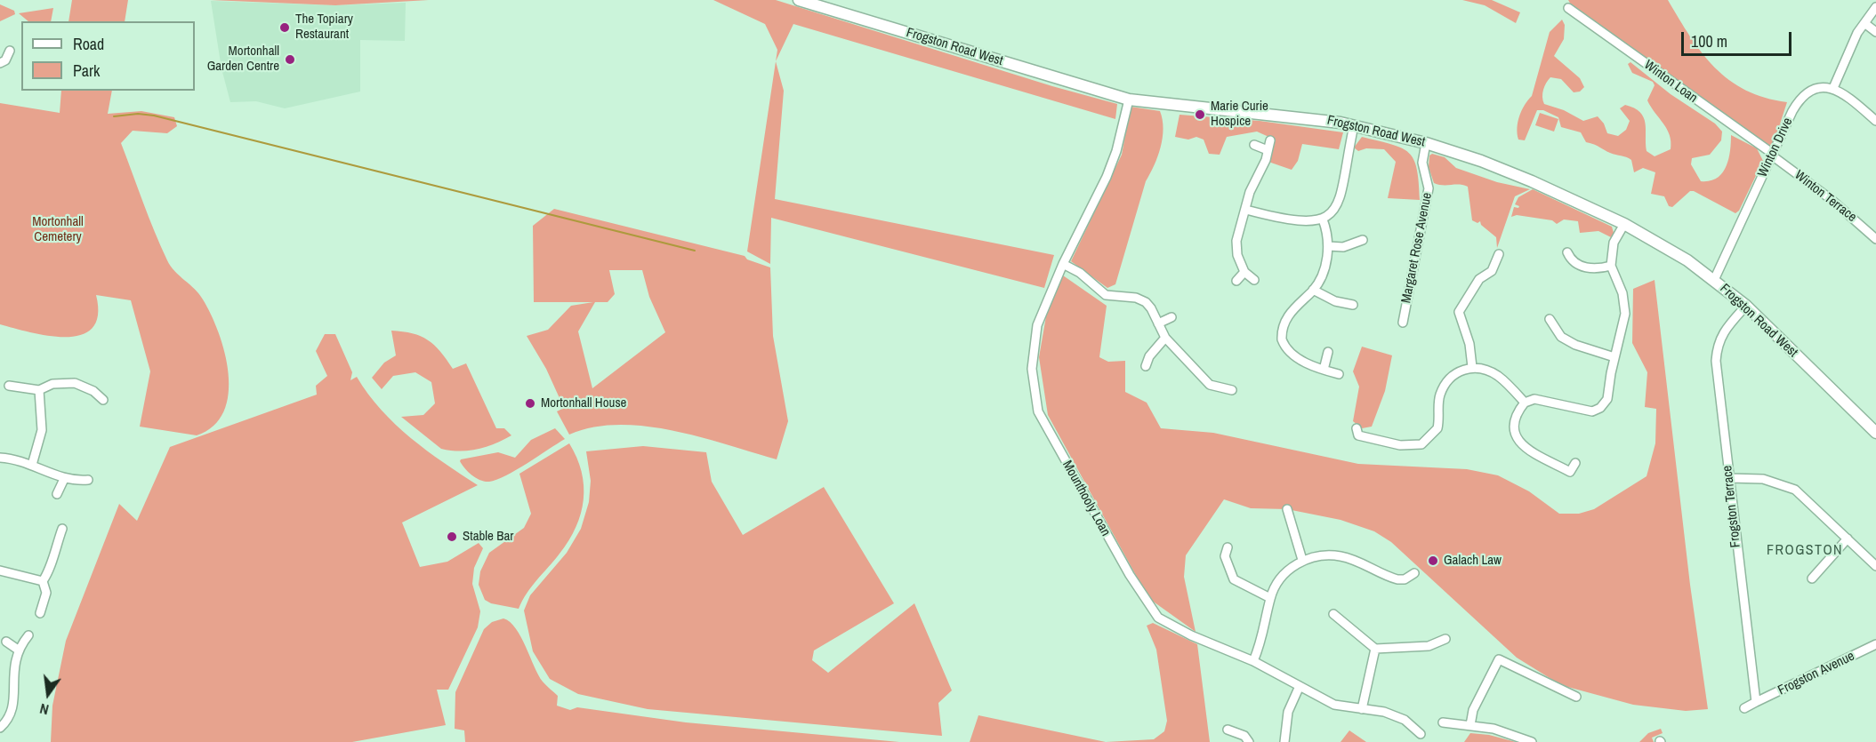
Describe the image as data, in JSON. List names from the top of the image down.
{
  "streets": {
    "main road": ["Frogston Road West"],
    "street": [
      "Winton Loan",
      "Winton Drive",
      "Winton Terrace",
      "Margaret Rose Avenue",
      "Mounthooly Loan",
      "Frogston Terrace",
      "Frogston Avenue"
    ]
  },
  "crossings": [
    ["Frogston Road West", "Winton Drive"],
    ["Frogston Road West", "Margaret Rose Avenue"],
    ["Frogston Road West", "Mounthooly Loan"],
    ["Frogston Road West", "Frogston Terrace"],
    ["Winton Loan", "Winton Drive"],
    ["Winton Loan", "Winton Terrace"],
    ["Winton Drive", "Winton Terrace"],
    ["Frogston Terrace", "Frogston Avenue"]
  ],
  "districts": ["FROGSTON"],
  "parks": ["Mortonhall Cemetery"],
  "places": [
    "The Topiary Restaurant",
    "Mortonhall Garden Centre",
    "Marie Curie Hospice",
    "Mortonhall House",
    "Stable Bar",
    "Galach Law"
  ],
  "legend": ["Road", "Park"],
  "scale_bar": "100 m",
  "north": "bottom"
}
